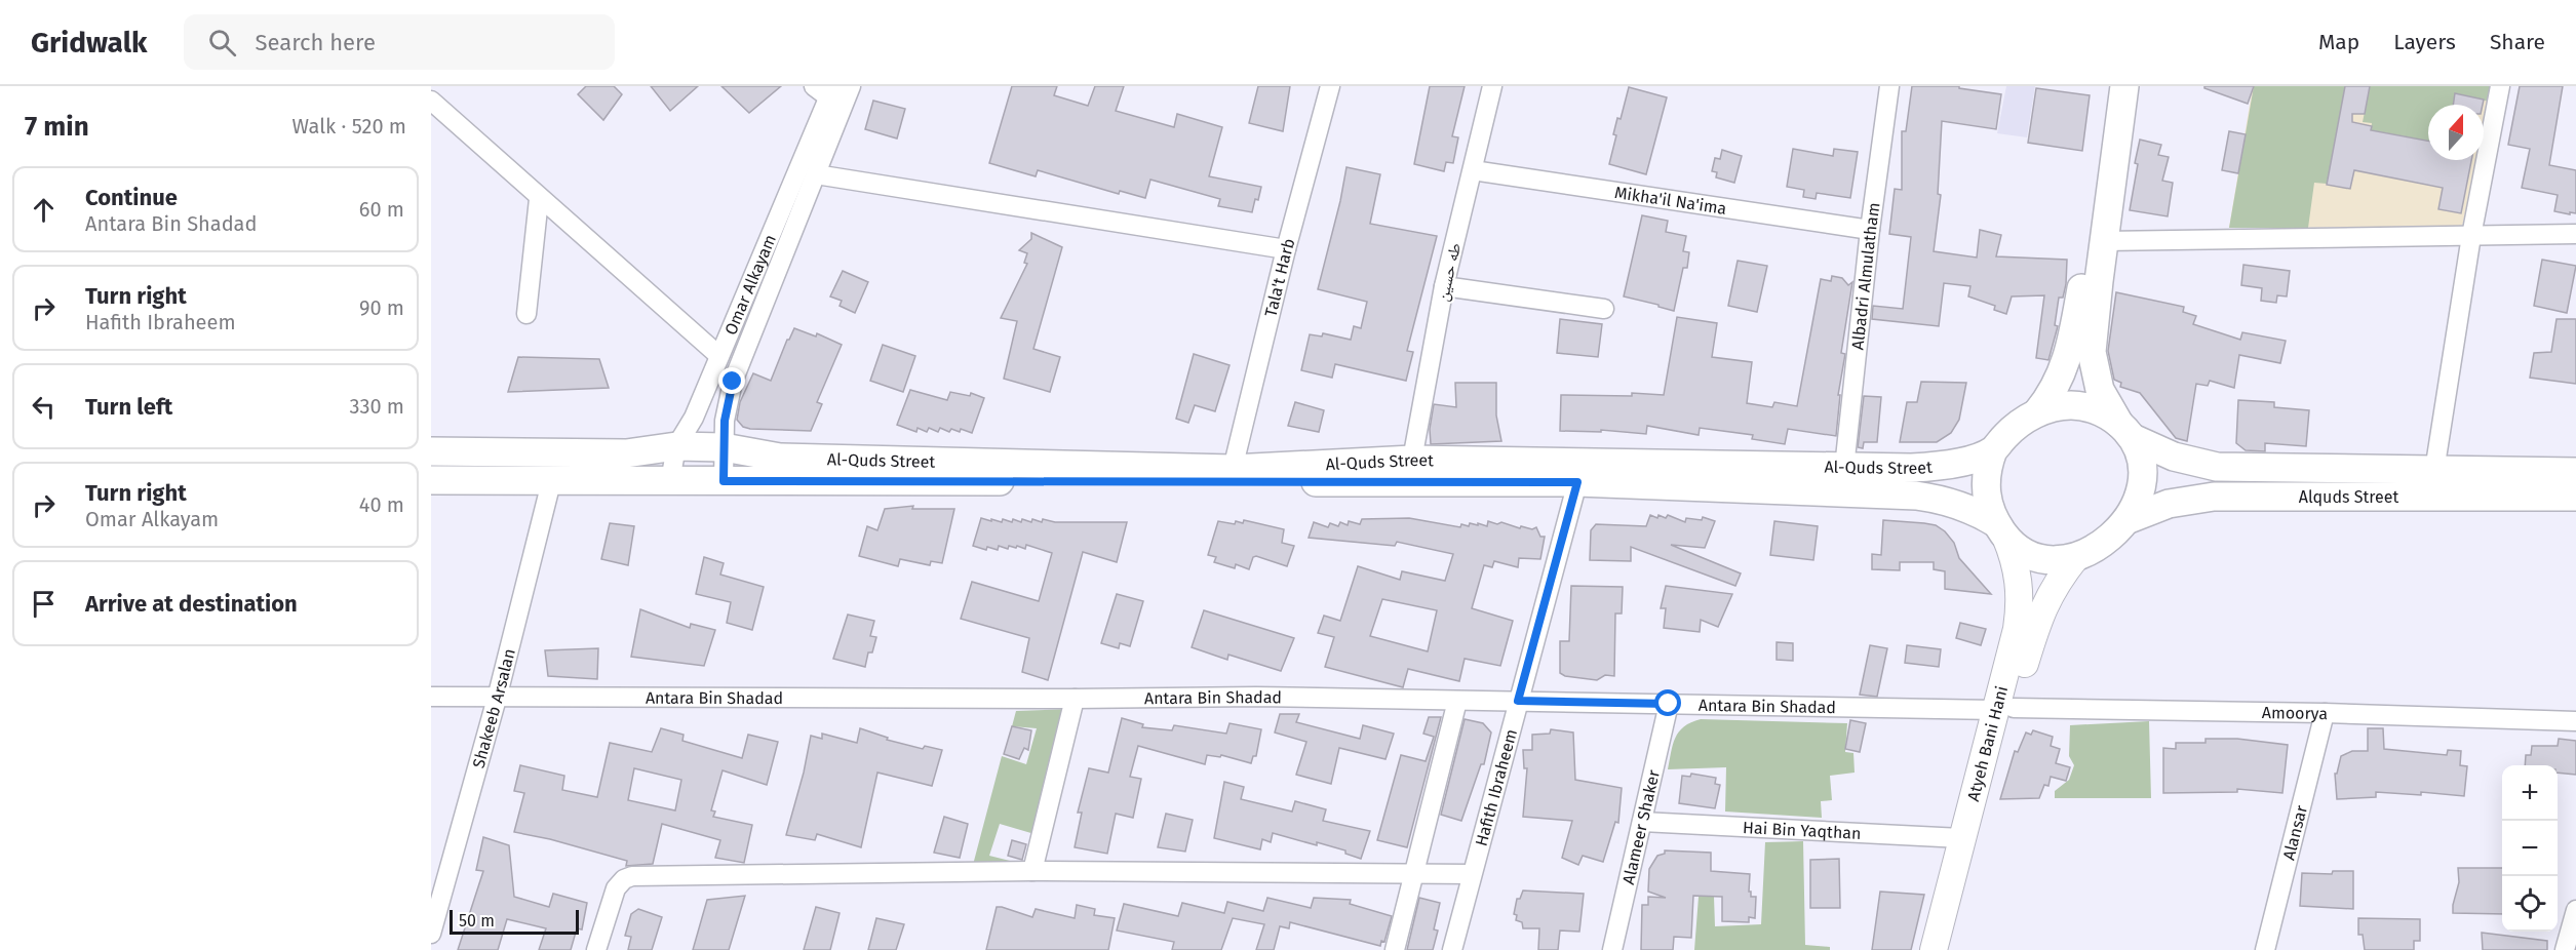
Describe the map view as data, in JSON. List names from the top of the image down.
{
  "streets": {
    "main road": ["Al-Quds Street", "Alquds Street", "Atyeh Bani Hani"],
    "street": [
      "Mikha'il Na'ima",
      "طه حسين",
      "Tala't Harb",
      "Albadri Almulatham",
      "Omar Alkayam",
      "Antara Bin Shadad",
      "Shakeeb Arsalan",
      "Amoorya",
      "Hafith Ibraheem",
      "Alameer Shaker",
      "Hai Bin Yaqthan",
      "Alansar"
    ]
  },
  "crossings": [
    ["Mikha'il Na'ima", "طه حسين"],
    ["Mikha'il Na'ima", "Albadri Almulatham"],
    ["طه حسين", "Al-Quds Street"],
    ["Tala't Harb", "Al-Quds Street"],
    ["Albadri Almulatham", "Al-Quds Street"],
    ["Omar Alkayam", "Al-Quds Street"],
    ["Al-Quds Street", "Alquds Street"],
    ["Al-Quds Street", "Atyeh Bani Hani"],
    ["Alquds Street", "Atyeh Bani Hani"],
    ["Antara Bin Shadad", "Shakeeb Arsalan"],
    ["Antara Bin Shadad", "Amoorya"],
    ["Antara Bin Shadad", "Atyeh Bani Hani"],
    ["Antara Bin Shadad", "Hafith Ibraheem"],
    ["Antara Bin Shadad", "Alameer Shaker"],
    ["Amoorya", "Atyeh Bani Hani"],
    ["Amoorya", "Alansar"],
    ["Atyeh Bani Hani", "Hai Bin Yaqthan"],
    ["Alameer Shaker", "Hai Bin Yaqthan"]
  ],
  "scale_bar": "50 m",
  "north": "top",
  "page": {
    "header": "Gridwalk",
    "search": "Search here",
    "nav": ["Map", "Layers", "Share"],
    "heading": ["7 min", "Walk · 520 m"],
    "list": [
      ["Continue", "Antara Bin Shadad", "60 m"],
      ["Turn right", "Hafith Ibraheem", "90 m"],
      ["Turn left", "330 m"],
      ["Turn right", "Omar Alkayam", "40 m"],
      "Arrive at destination"
    ],
    "map_buttons": ["+", "−"],
    "scale": "50 m"
  }
}
